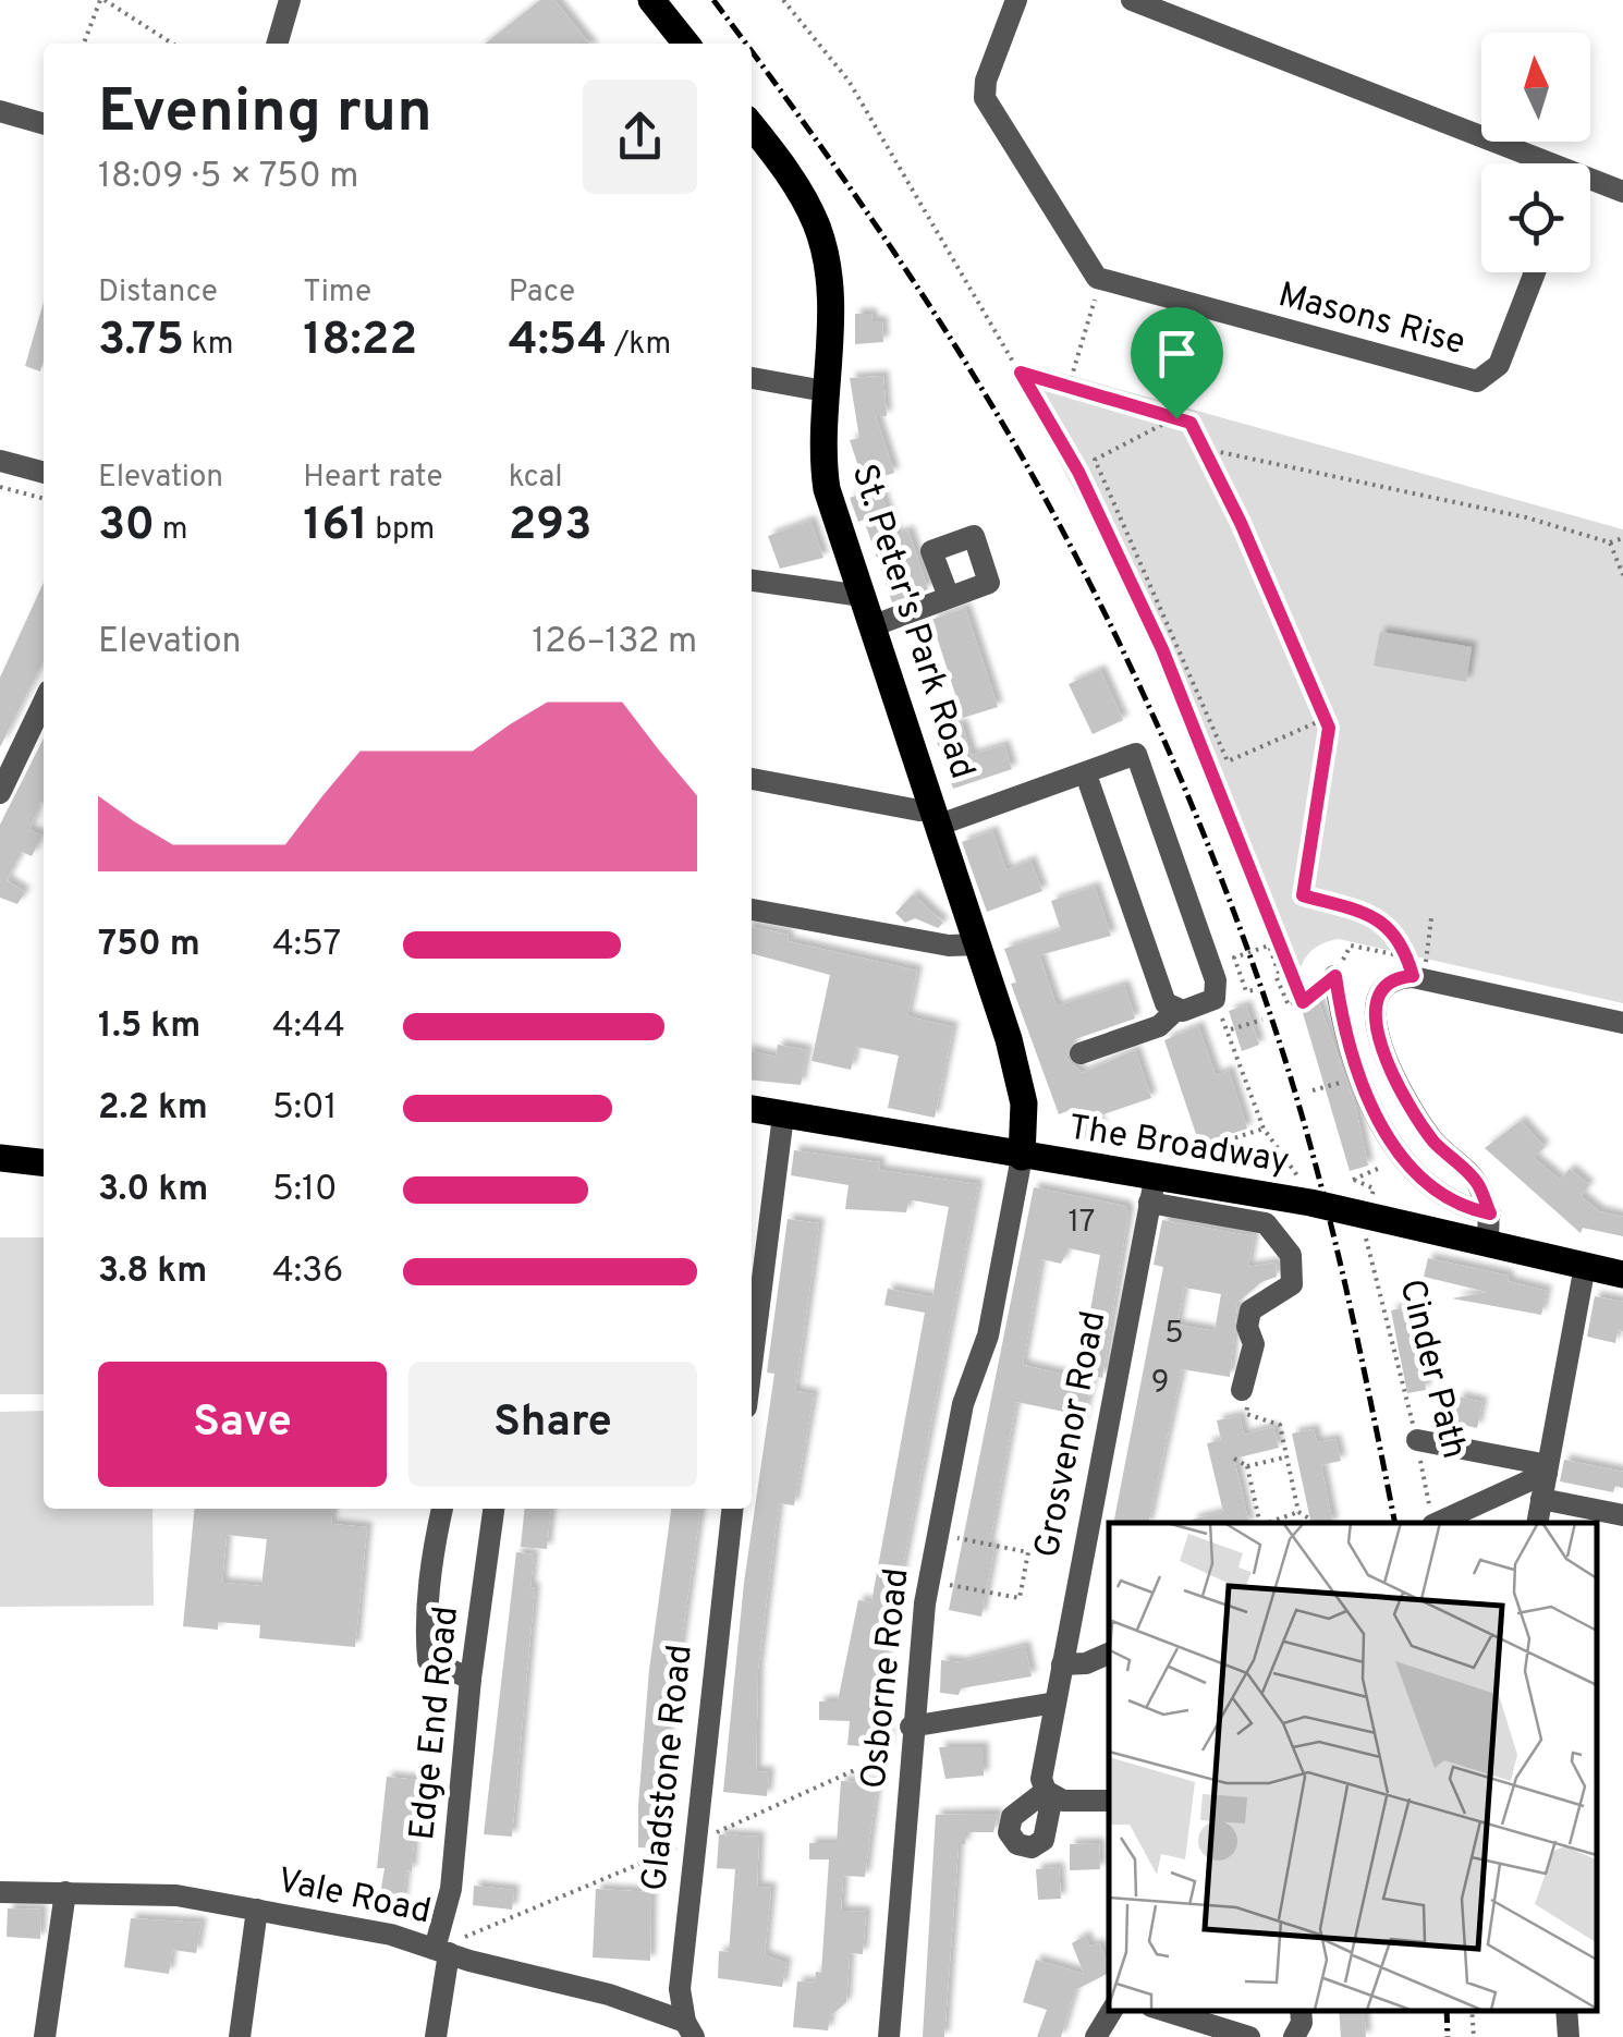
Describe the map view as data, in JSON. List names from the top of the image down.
{
  "streets": {
    "main road": ["St. Peter's Park Road", "The Broadway"],
    "street": [
      "Masons Rise",
      "Grosvenor Road",
      "Osborne Road",
      "Edge End Road",
      "Gladstone Road",
      "Vale Road"
    ],
    "path": ["Cinder Path"]
  },
  "crossings": [
    ["St. Peter's Park Road", "The Broadway"],
    ["The Broadway", "Cinder Path"],
    ["The Broadway", "Grosvenor Road"],
    ["The Broadway", "Osborne Road"],
    ["Edge End Road", "Vale Road"],
    ["Gladstone Road", "Vale Road"]
  ],
  "house_numbers": ["17", "5", "9"],
  "north": "top",
  "page": {
    "heading": ["Evening run", "18:09 · 5 × 750 m"],
    "stats": [
      ["Distance", "3.75 km"],
      ["Time", "18:22"],
      ["Pace", "4:54 /km"],
      ["Elevation", "30 m"],
      ["Heart rate", "161 bpm"],
      ["kcal", "293"]
    ],
    "chart": ["Elevation", "126–132 m"],
    "list": [
      {
        "name": "750 m",
        "note": "4:57"
      },
      {
        "name": "1.5 km",
        "note": "4:44"
      },
      {
        "name": "2.2 km",
        "note": "5:01"
      },
      {
        "name": "3.0 km",
        "note": "5:10"
      },
      {
        "name": "3.8 km",
        "note": "4:36"
      }
    ],
    "buttons": ["Save", "Share"]
  }
}
